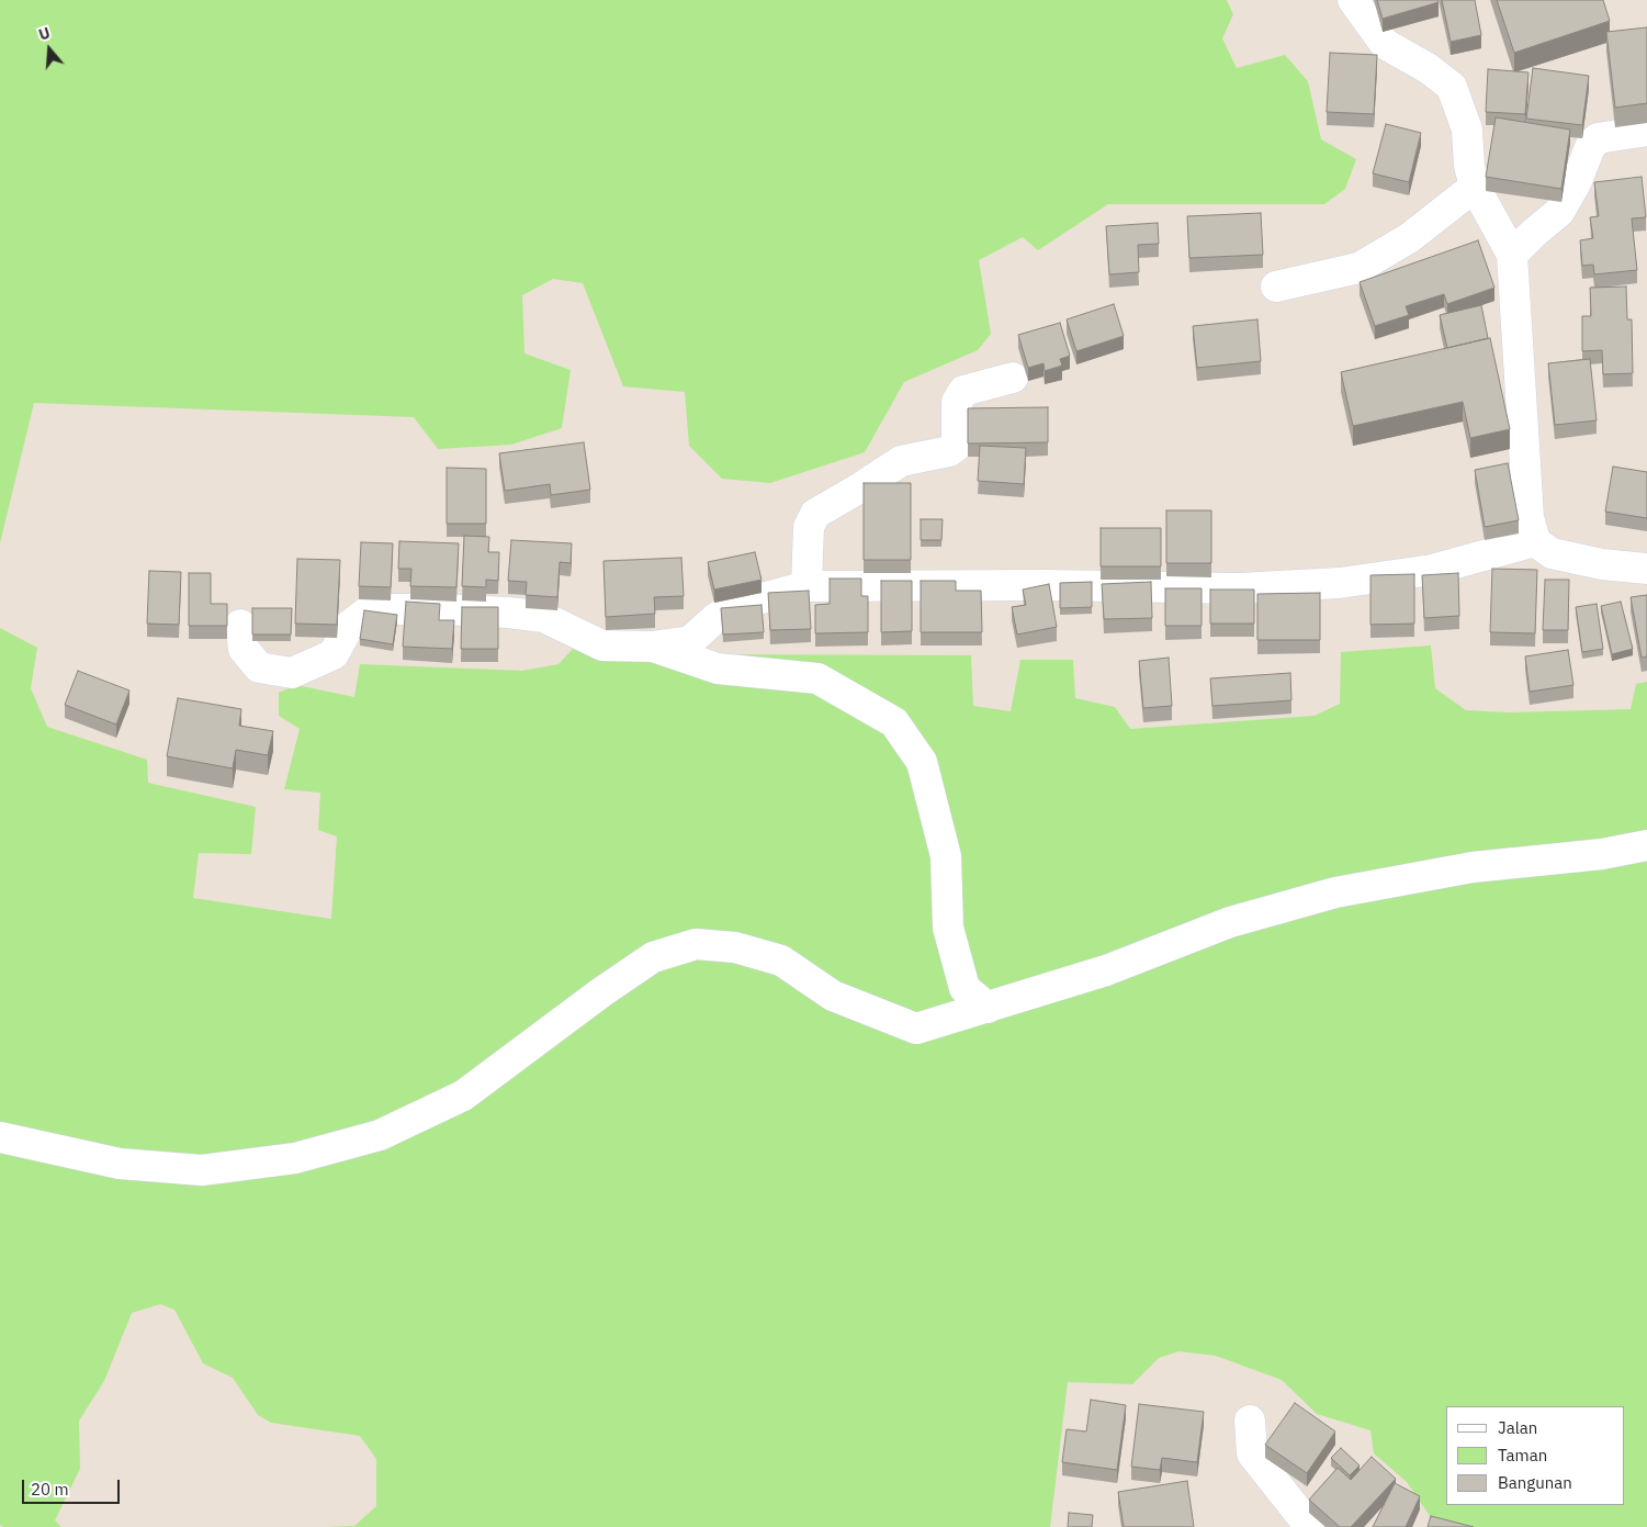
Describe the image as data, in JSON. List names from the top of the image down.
{
  "legend": ["Jalan", "Taman", "Bangunan"],
  "scale_bar": "20 m",
  "north": "top"
}
